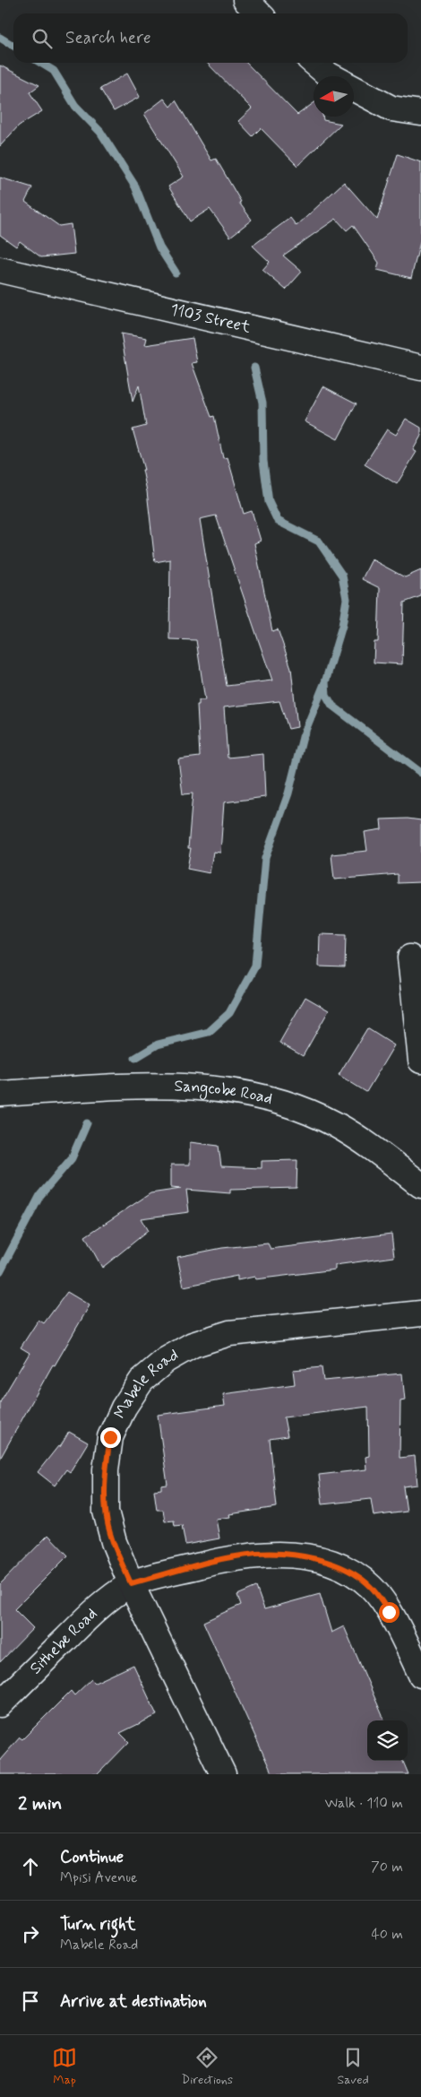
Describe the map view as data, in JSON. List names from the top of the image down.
{
  "streets": {
    "street": [
      "1103 Street",
      "Sangcobe Road",
      "Mabele Road",
      "Sithebe Road"
    ]
  },
  "crossings": [
    ["Mabele Road", "Sithebe Road"]
  ],
  "north": "left",
  "page": {
    "search": "Search here",
    "heading": ["2 min", "Walk · 110 m"],
    "list": [
      ["Continue", "Mpisi Avenue", "70 m"],
      ["Turn right", "Mabele Road", "40 m"],
      "Arrive at destination"
    ],
    "nav": ["Map", "Directions", "Saved"]
  }
}
